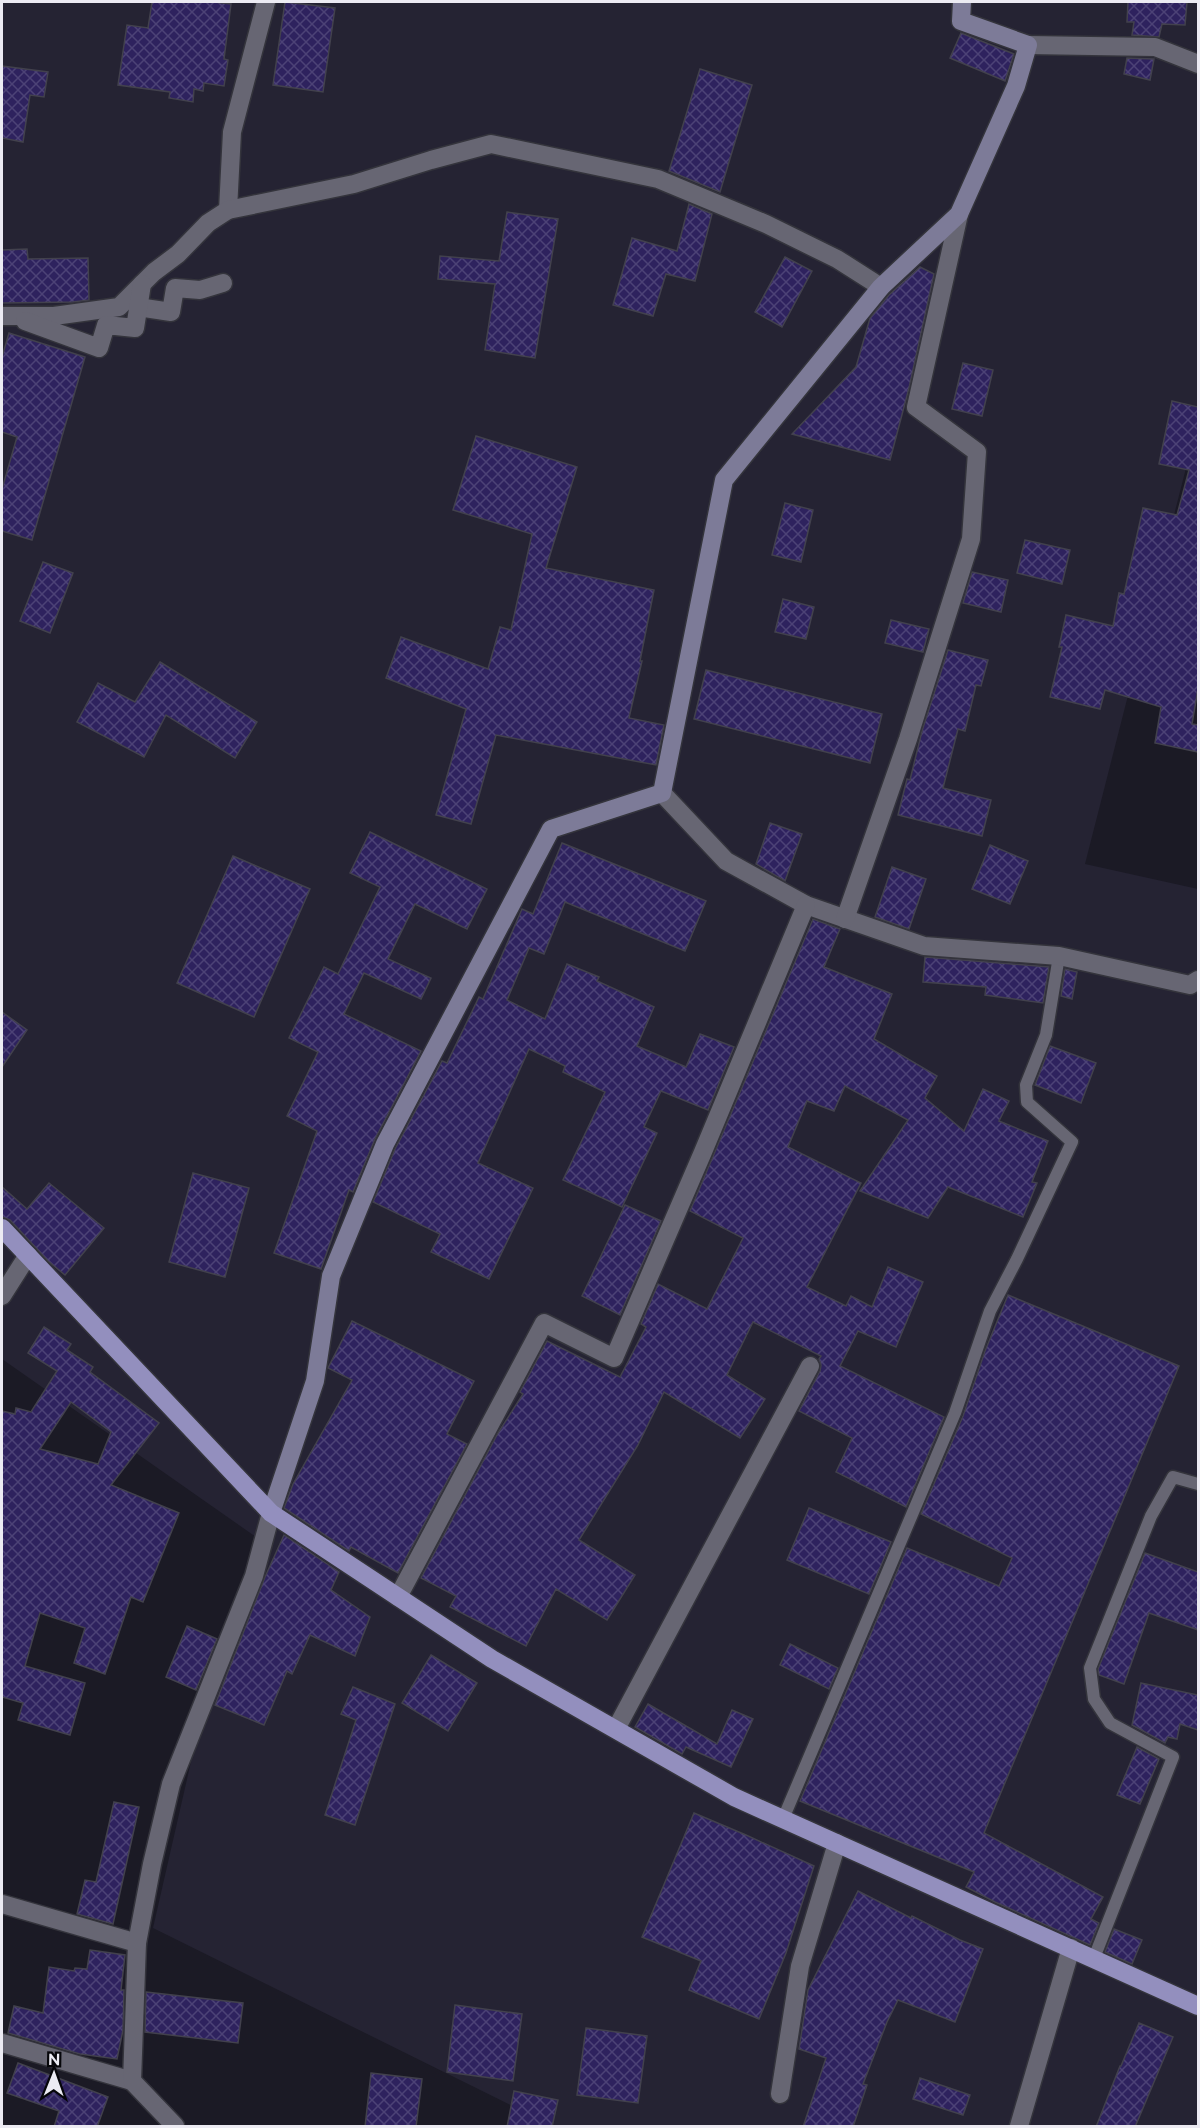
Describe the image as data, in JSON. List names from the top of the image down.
{
  "north": "top"
}
